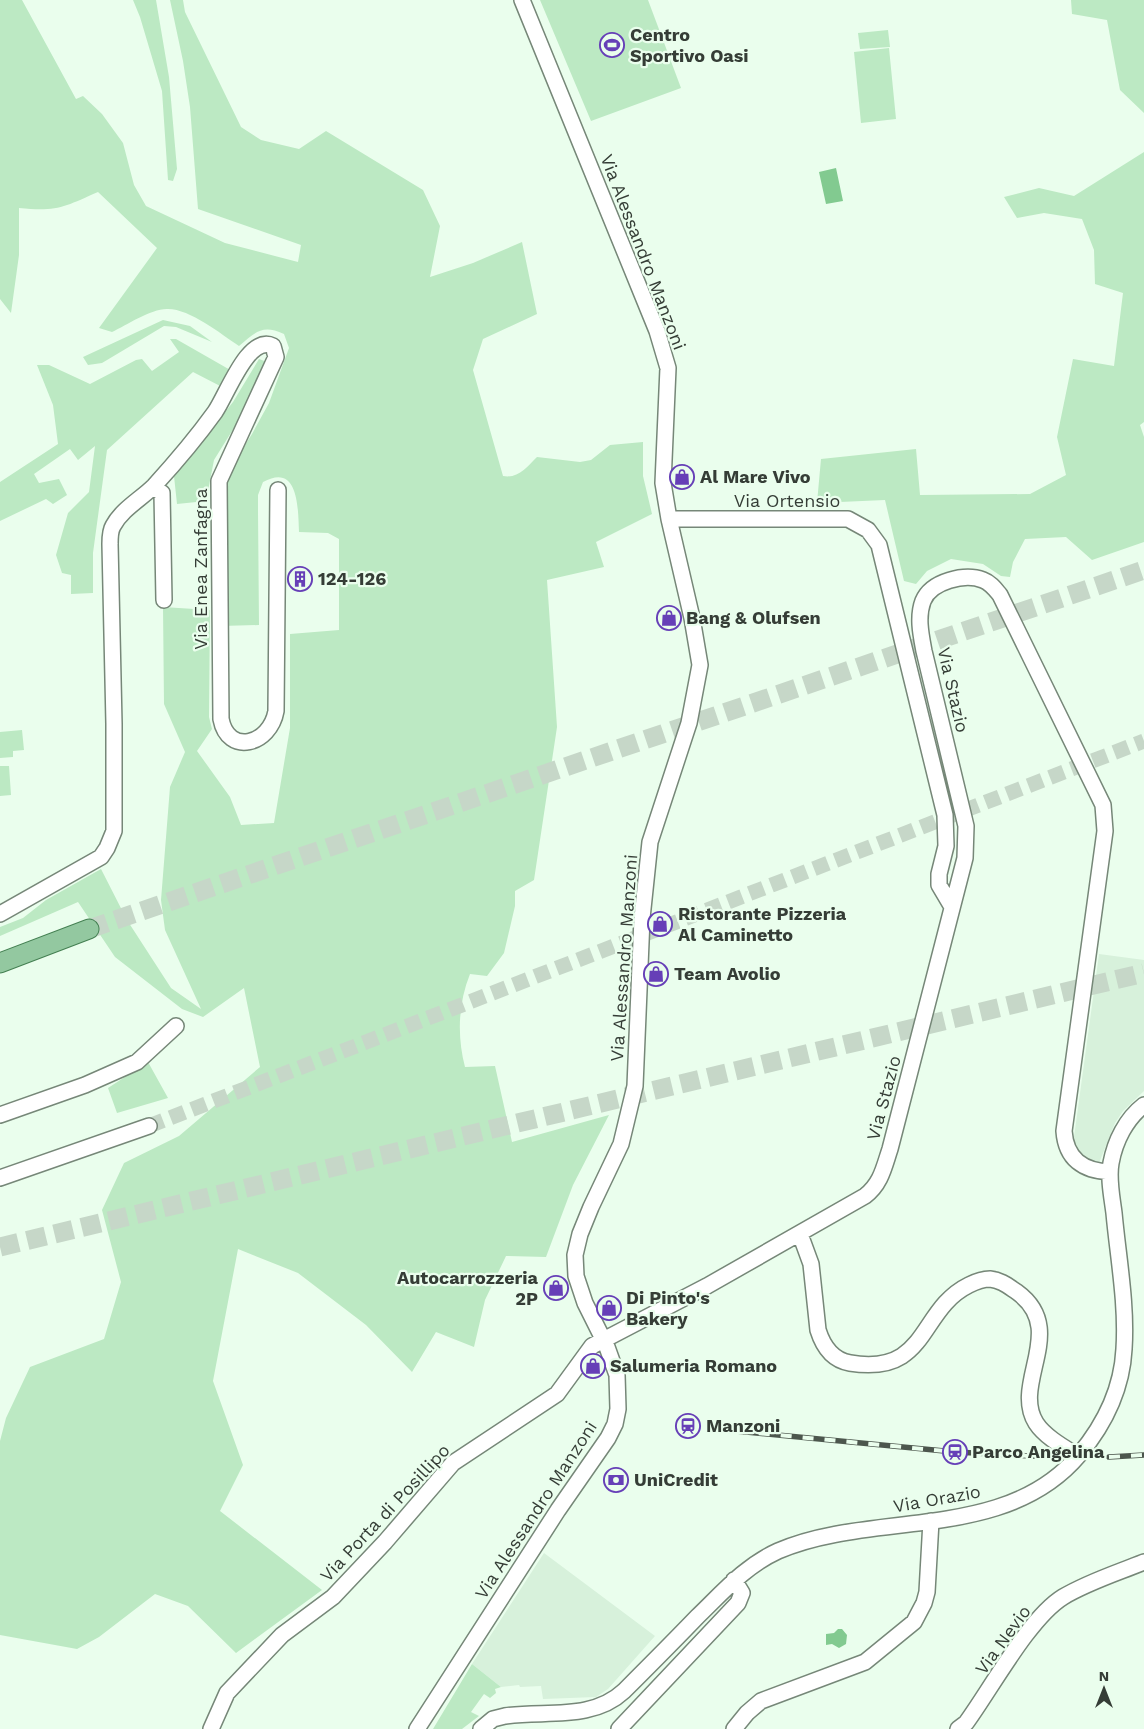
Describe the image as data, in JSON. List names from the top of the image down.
{
  "streets": {
    "street": [
      "Via Alessandro Manzoni",
      "Via Ortensio",
      "Via Enea Zanfagna",
      "Via Stazio",
      "Via Orazio",
      "Via Porta di Posillipo",
      "Via Nevio"
    ]
  },
  "crossings": [
    ["Via Alessandro Manzoni", "Via Ortensio"],
    ["Via Alessandro Manzoni", "Via Stazio"],
    ["Via Alessandro Manzoni", "Via Porta di Posillipo"],
    ["Via Ortensio", "Via Stazio"],
    ["Via Stazio", "Via Orazio"],
    ["Via Stazio", "Via Porta di Posillipo"]
  ],
  "places": {
    "sports": ["Centro Sportivo Oasi"],
    "shop": [
      "Al Mare Vivo",
      "Bang & Olufsen",
      "Ristorante Pizzeria Al Caminetto",
      "Team Avolio",
      "Autocarrozzeria 2P",
      "Di Pinto's Bakery",
      "Salumeria Romano"
    ],
    "building": ["124-126"],
    "station": ["Manzoni", "Parco Angelina"],
    "bank": ["UniCredit"]
  },
  "north": "top"
}
